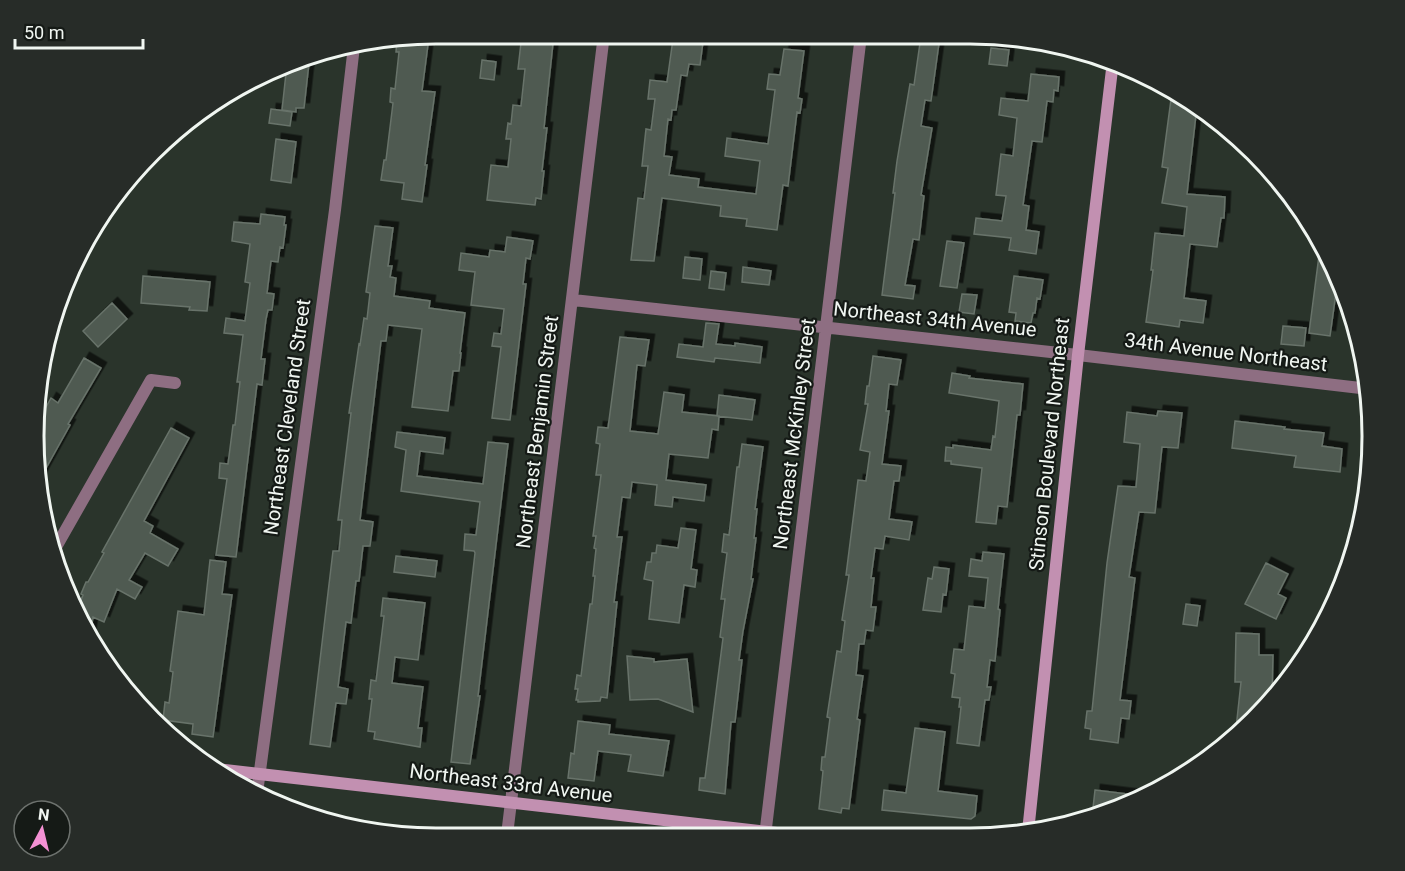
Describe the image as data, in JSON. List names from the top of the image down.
{
  "streets": {
    "street": [
      "Northeast 34th Avenue",
      "34th Avenue Northeast",
      "Northeast Cleveland Street",
      "Northeast Benjamin Street",
      "Northeast McKinley Street",
      "Stinson Boulevard Northeast",
      "Northeast 33rd Avenue"
    ]
  },
  "crossings": [
    ["Northeast 34th Avenue", "34th Avenue Northeast"],
    ["Northeast 34th Avenue", "Northeast Benjamin Street"],
    ["Northeast 34th Avenue", "Northeast McKinley Street"],
    ["Northeast 34th Avenue", "Stinson Boulevard Northeast"],
    ["34th Avenue Northeast", "Stinson Boulevard Northeast"],
    ["Northeast Cleveland Street", "Northeast 33rd Avenue"],
    ["Northeast Benjamin Street", "Northeast 33rd Avenue"]
  ],
  "scale_bar": "50 m",
  "north": "top"
}
